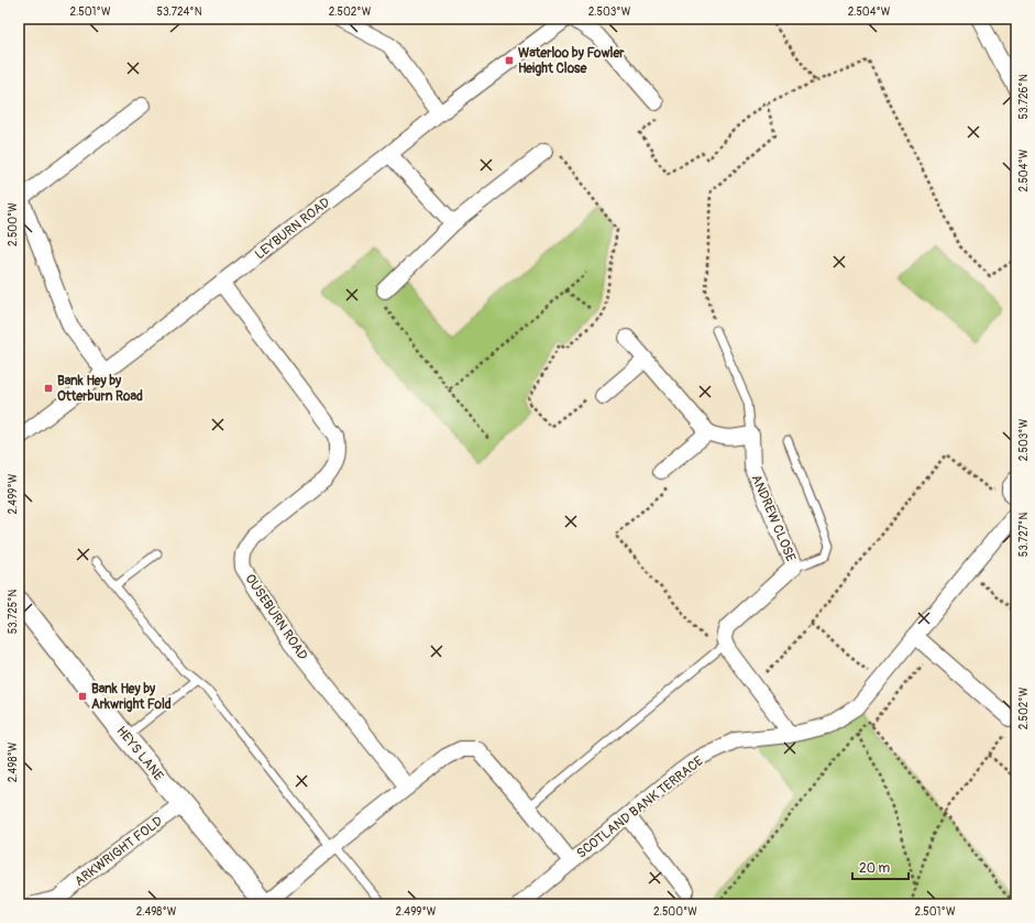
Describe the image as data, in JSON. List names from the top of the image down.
{
  "streets": {
    "street": [
      "LEYBURN ROAD",
      "ANDREW CLOSE",
      "OUSEBURN ROAD",
      "HEYS LANE",
      "SCOTLAND BANK TERRACE",
      "ARKWRIGHT FOLD"
    ]
  },
  "crossings": [
    ["LEYBURN ROAD", "OUSEBURN ROAD"],
    ["HEYS LANE", "ARKWRIGHT FOLD"]
  ],
  "places": {
    "transit": ["Waterloo by Fowler Height Close", "Bank Hey by Otterburn Road", "Bank Hey by Arkwright Fold"]
  },
  "scale_bar": "20 m",
  "coordinates": [
    "2.501°W",
    "53.724°N",
    "2.502°W",
    "2.503°W",
    "2.504°W",
    "53.726°N",
    "2.500°W",
    "2.499°W",
    "53.727°N",
    "53.725°N",
    "2.498°W"
  ]
}
